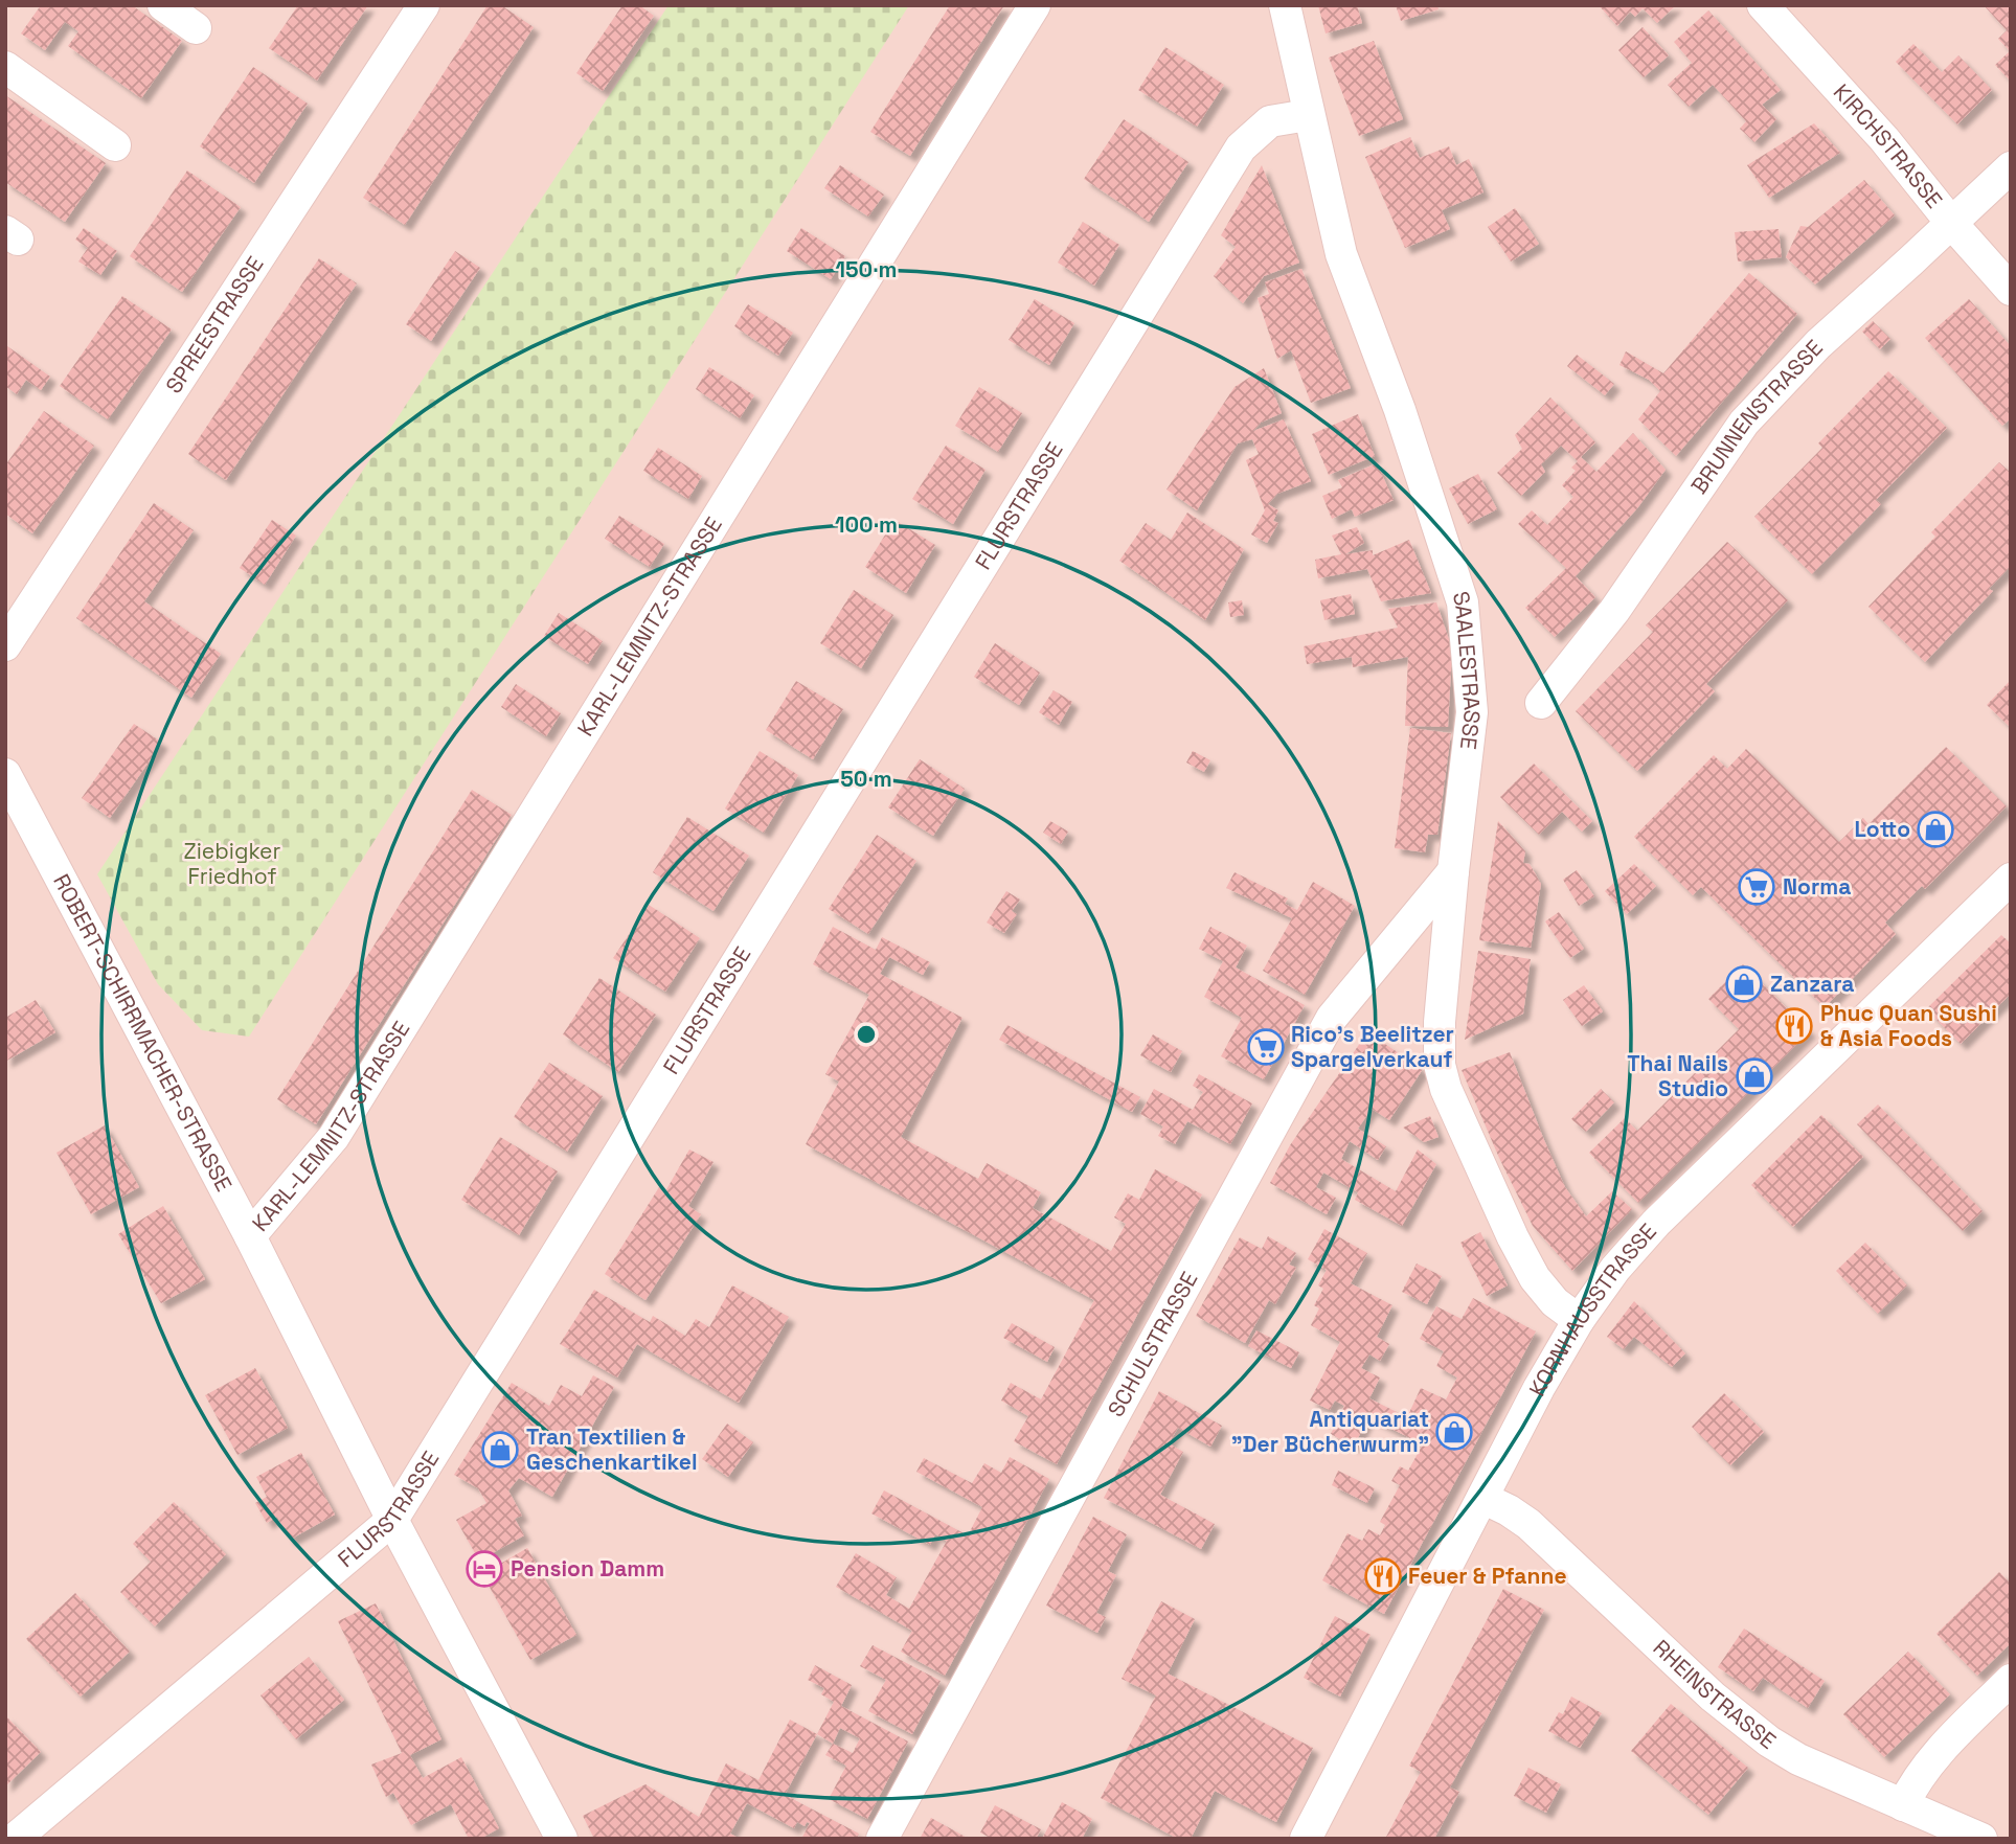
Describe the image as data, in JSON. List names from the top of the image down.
{
  "streets": {
    "street": [
      "KIRCHSTRASSE",
      "SPREESTRASSE",
      "BRUNNENSTRASSE",
      "FLURSTRASSE",
      "KARL-LEMNITZ-STRASSE",
      "SAALESTRASSE",
      "ROBERT-SCHIRRMACHER-STRASSE",
      "KORNHAUSSTRASSE",
      "SCHULSTRASSE",
      "RHEINSTRASSE"
    ]
  },
  "crossings": [
    ["KIRCHSTRASSE", "BRUNNENSTRASSE"],
    ["FLURSTRASSE", "SAALESTRASSE"],
    ["FLURSTRASSE", "ROBERT-SCHIRRMACHER-STRASSE"],
    ["KARL-LEMNITZ-STRASSE", "ROBERT-SCHIRRMACHER-STRASSE"],
    ["SAALESTRASSE", "KORNHAUSSTRASSE"],
    ["SAALESTRASSE", "SCHULSTRASSE"],
    ["KORNHAUSSTRASSE", "RHEINSTRASSE"]
  ],
  "parks": ["Ziebigker Friedhof"],
  "places": {
    "shop": [
      "Lotto",
      "Zanzara",
      "Thai Nails Studio",
      "Antiquariat \"Der Bücherwurm\"",
      "Tran Textilien & Geschenkartikel"
    ],
    "supermarket": ["Norma", "Rico's Beelitzer Spargelverkauf"],
    "restaurant": ["Phuc Quan Sushi & Asia Foods", "Feuer & Pfanne"],
    "hotel": ["Pension Damm"]
  },
  "rings": ["150 m", "100 m", "50 m"]
}
